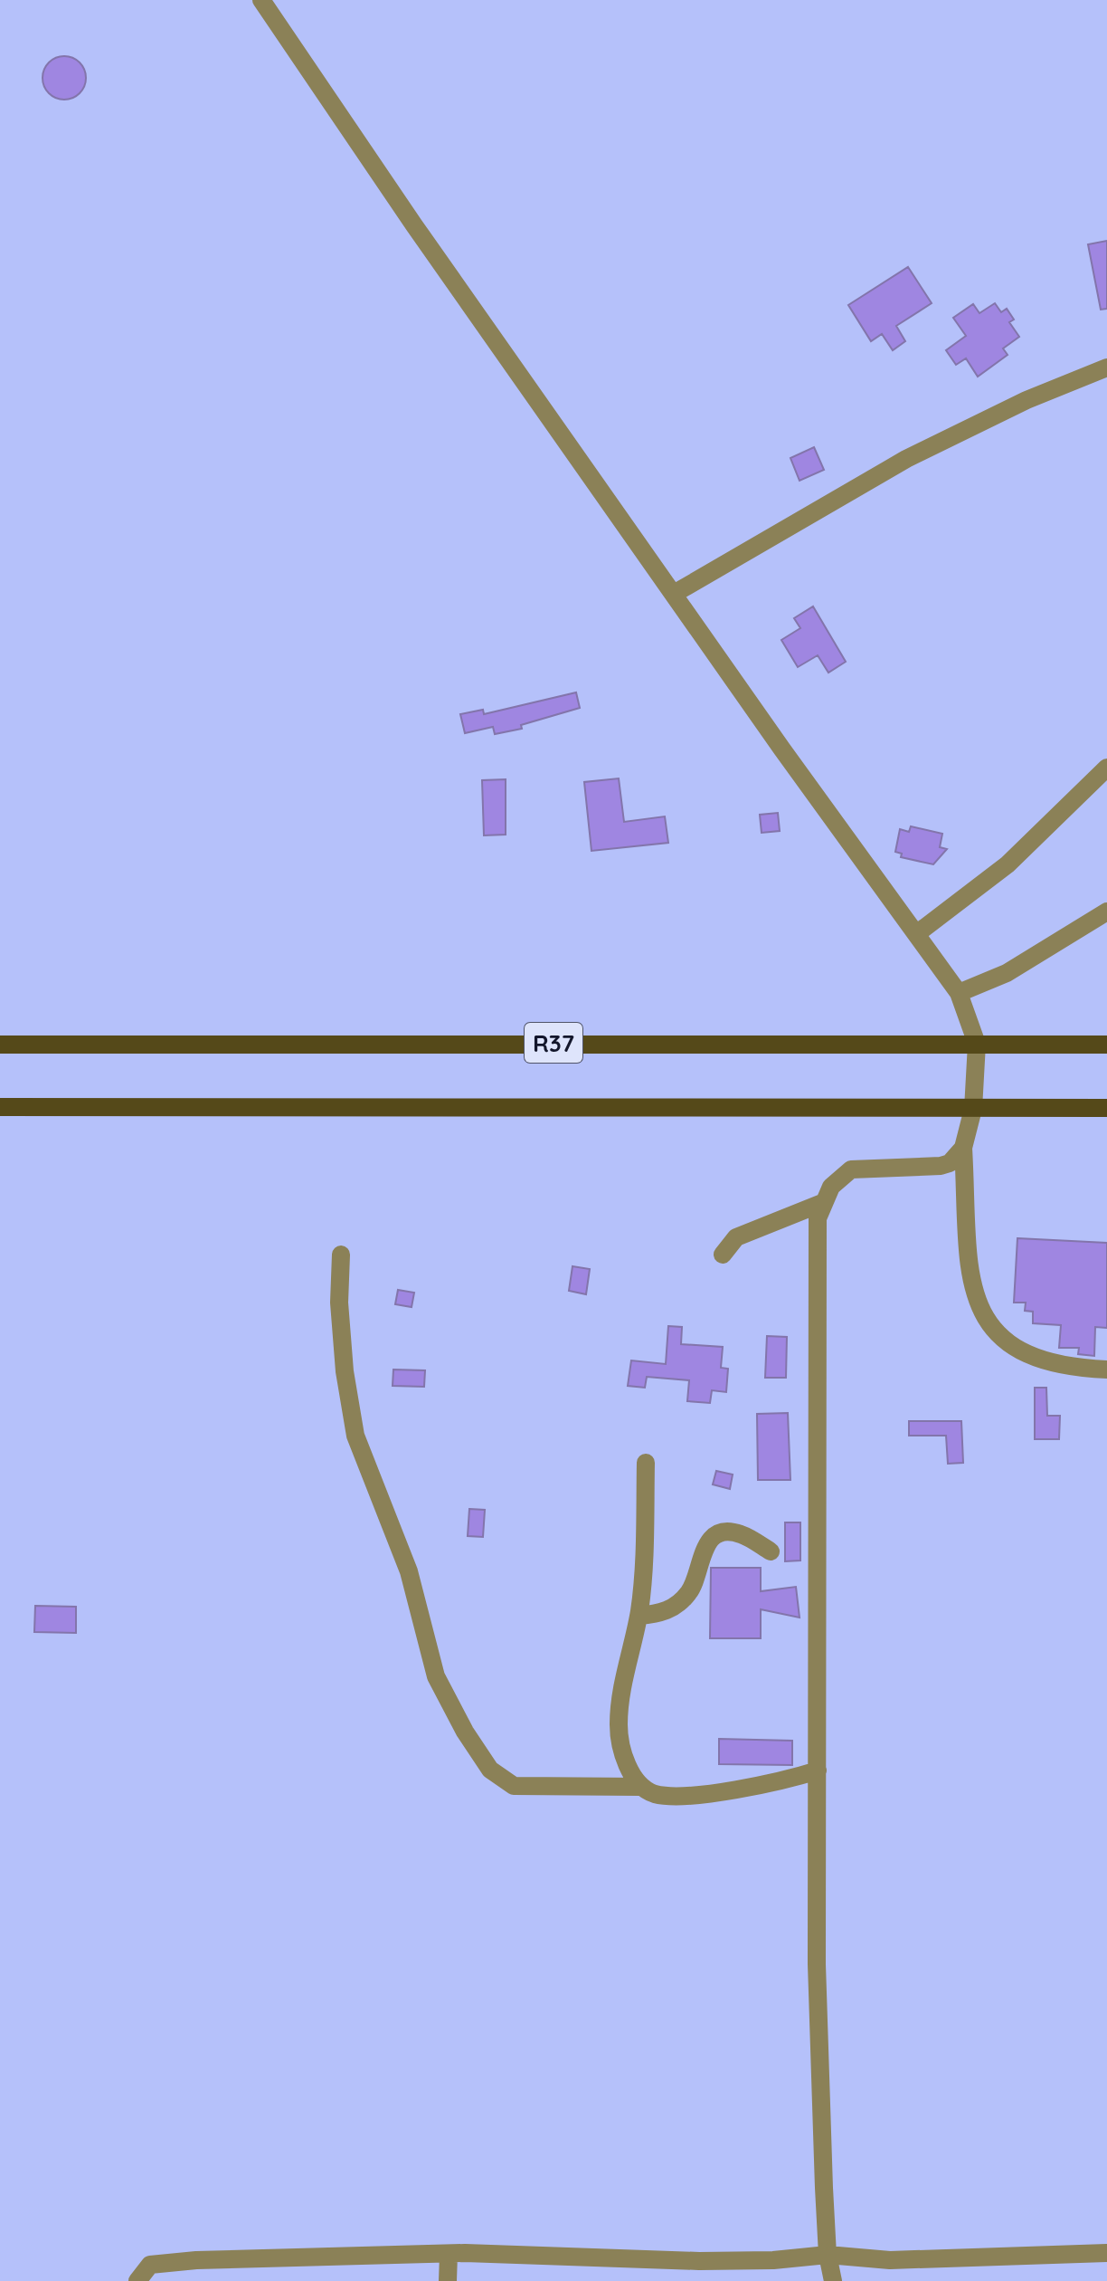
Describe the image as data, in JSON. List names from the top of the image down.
{
  "streets": {
    "main road": ["R37"]
  }
}
